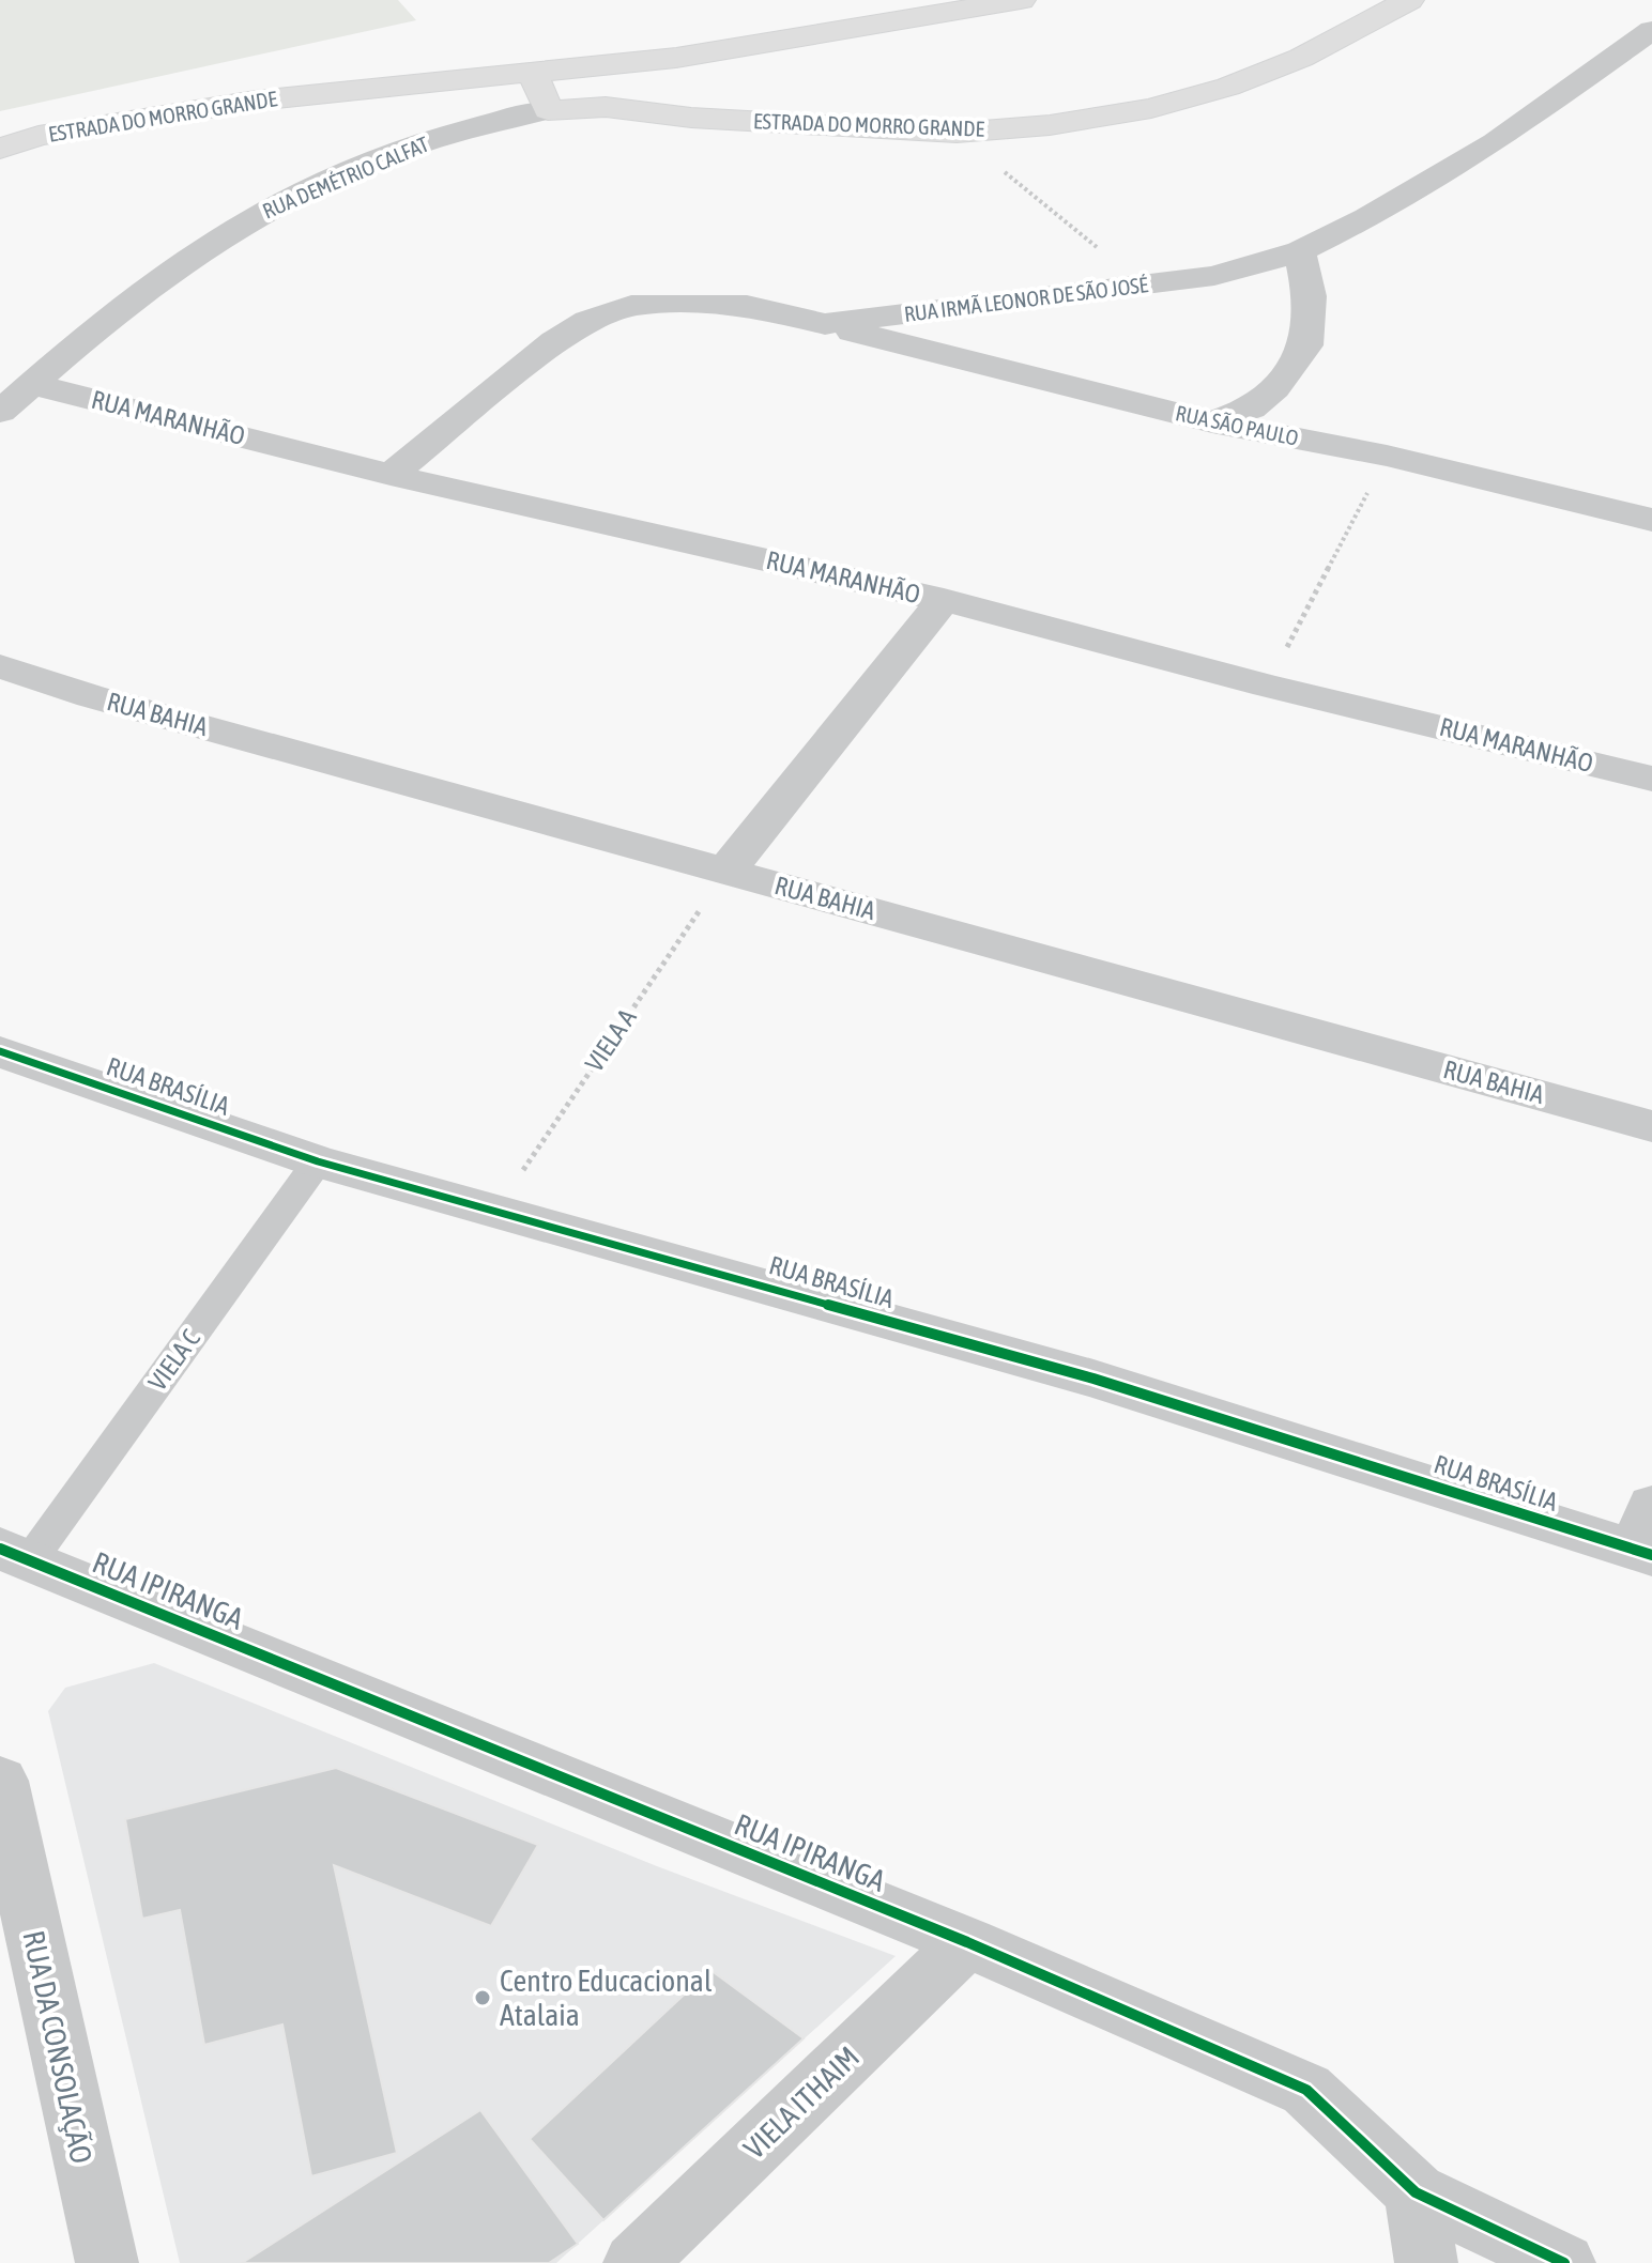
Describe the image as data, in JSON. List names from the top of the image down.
{
  "streets": {
    "street": [
      "ESTRADA DO MORRO GRANDE",
      "RUA DEMÉTRIO CALFAT",
      "RUA IRMÃ LEONOR DE SÃO JOSÉ",
      "RUA MARANHÃO",
      "RUA SÃO PAULO",
      "RUA BAHIA",
      "RUA BRASÍLIA",
      "RUA IPIRANGA",
      "RUA DA CONSOLAÇÃO",
      "VIELA ITHAIM"
    ],
    "lane": ["VIELA C"],
    "path": ["VIELA A"]
  },
  "crossings": [
    ["ESTRADA DO MORRO GRANDE", "RUA DEMÉTRIO CALFAT"],
    ["RUA DEMÉTRIO CALFAT", "RUA MARANHÃO"],
    ["RUA IRMÃ LEONOR DE SÃO JOSÉ", "RUA MARANHÃO"],
    ["RUA IRMÃ LEONOR DE SÃO JOSÉ", "RUA SÃO PAULO"],
    ["RUA BAHIA", "VIELA A"],
    ["VIELA A", "RUA BRASÍLIA"],
    ["RUA BRASÍLIA", "VIELA C"],
    ["VIELA C", "RUA IPIRANGA"],
    ["RUA IPIRANGA", "VIELA ITHAIM"]
  ],
  "places": ["Centro Educacional Atalaia"]
}
